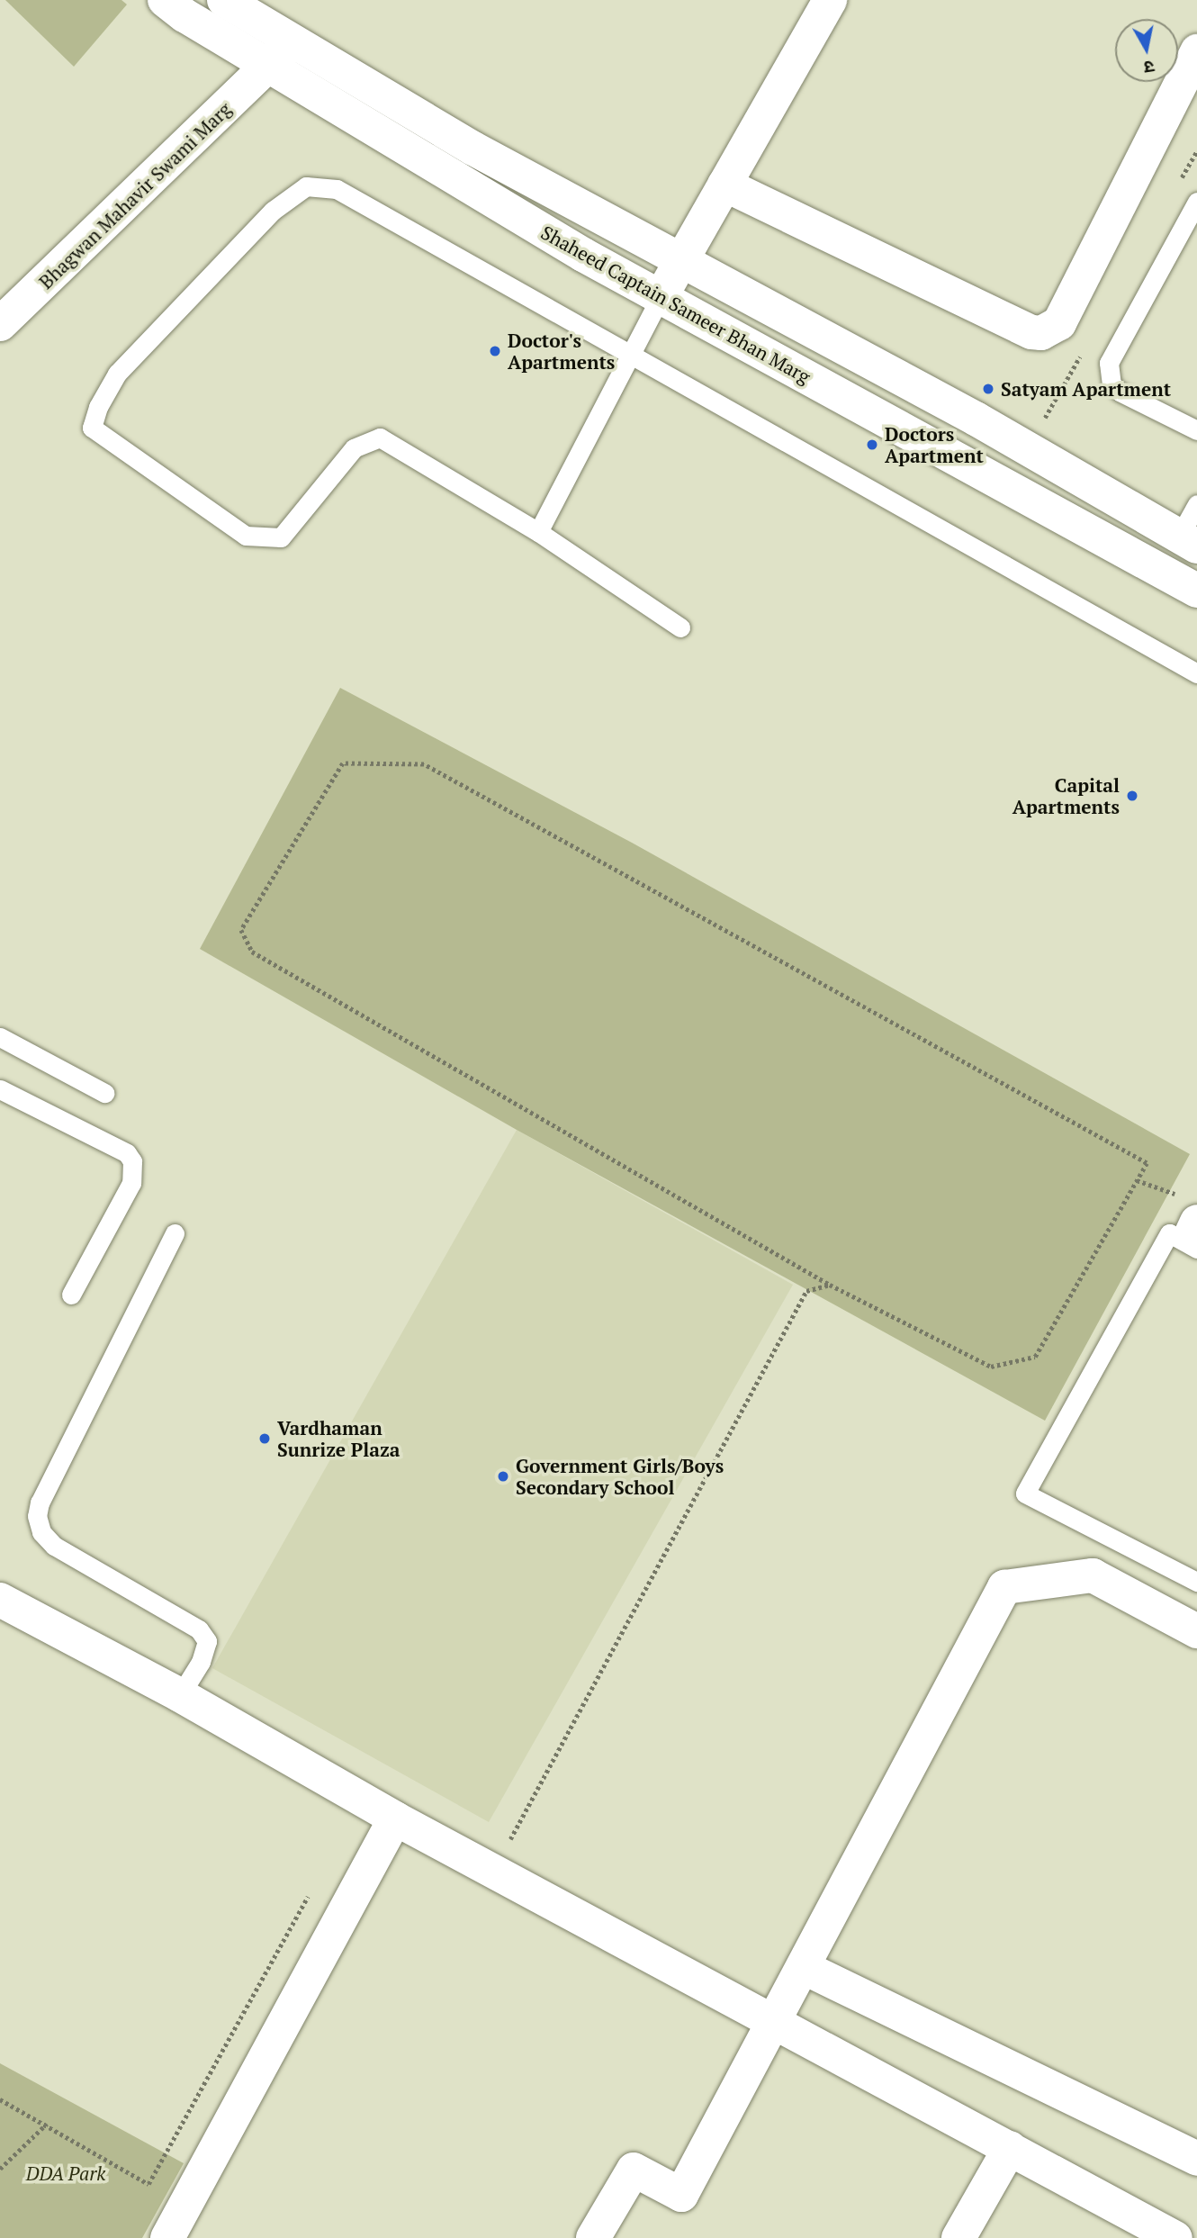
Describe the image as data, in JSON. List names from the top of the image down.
{
  "streets": {
    "street": ["Bhagwan Mahavir Swami Marg", "Shaheed Captain Sameer Bhan Marg"]
  },
  "crossings": [
    ["Bhagwan Mahavir Swami Marg", "Shaheed Captain Sameer Bhan Marg"]
  ],
  "parks": ["DDA Park"],
  "places": [
    "Doctor's Apartments",
    "Satyam Apartment",
    "Doctors Apartment",
    "Capital Apartments",
    "Vardhaman Sunrize Plaza",
    "Government Girls/Boys Secondary School"
  ],
  "north": "bottom"
}
